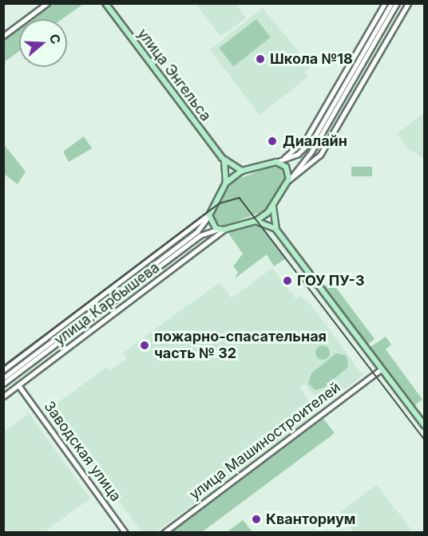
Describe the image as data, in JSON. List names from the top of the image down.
{
  "streets": {
    "main road": ["улица Энгельса", "улица Карбышева"],
    "street": ["улица Машиностроителей", "Заводская улица"]
  },
  "crossings": [
    ["улица Энгельса", "улица Карбышева"],
    ["улица Карбышева", "Заводская улица"]
  ],
  "places": [
    "Школа №18",
    "Диалайн",
    "ГОУ ПУ-3",
    "пожарно-спасательная часть № 32",
    "Кванториум"
  ],
  "north": "right"
}
